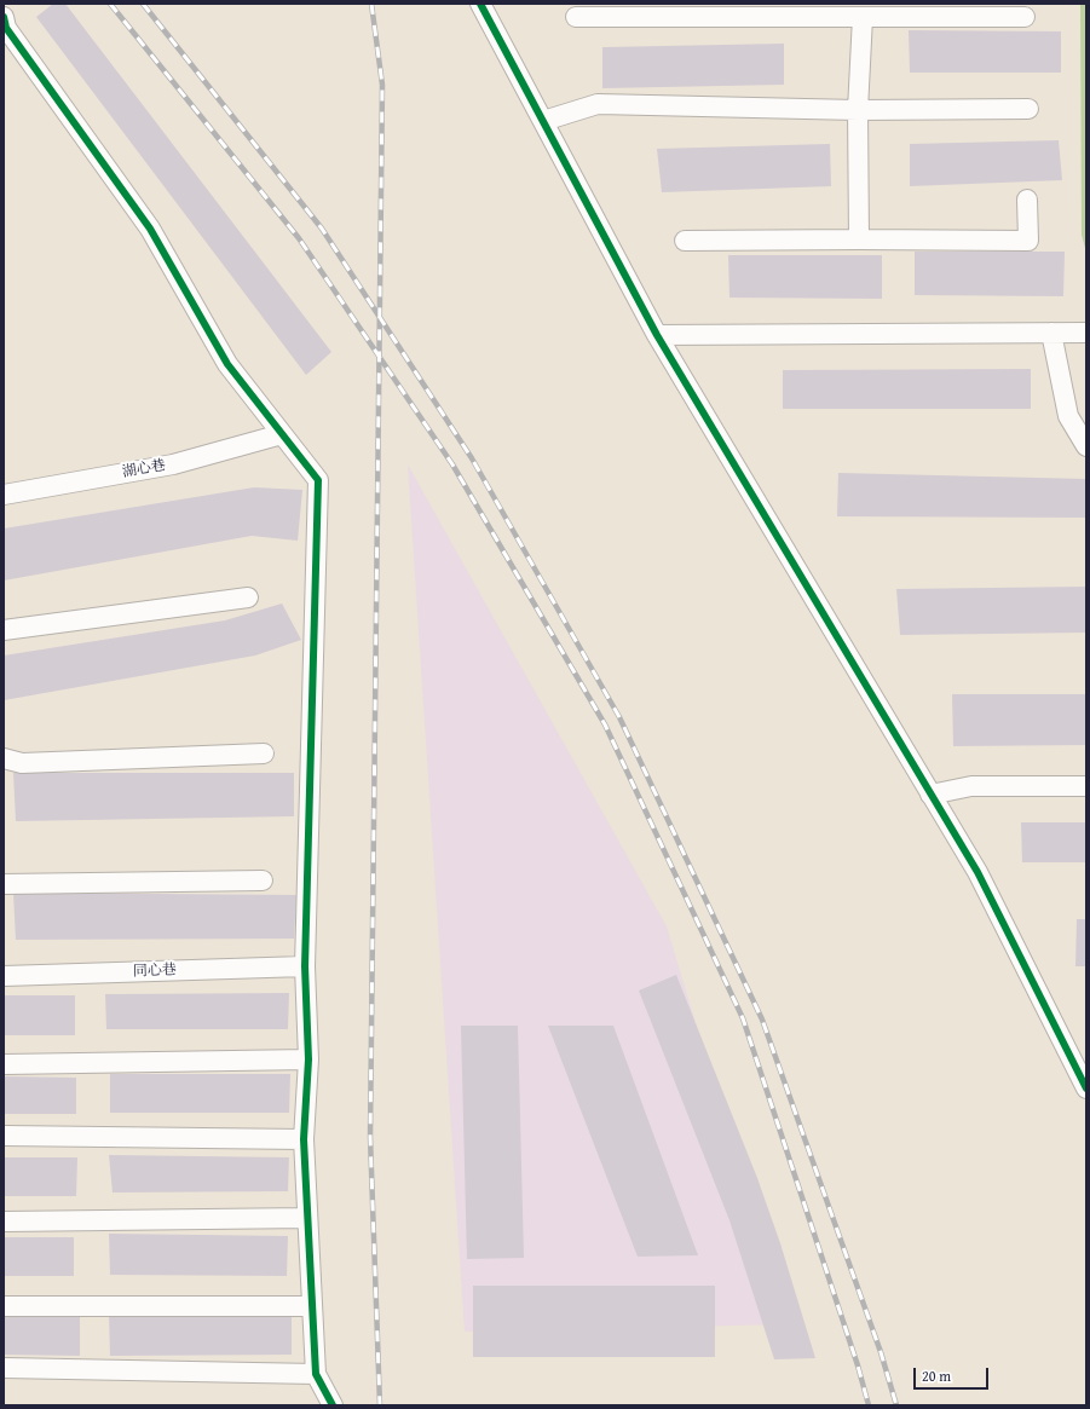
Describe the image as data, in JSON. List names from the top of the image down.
{
  "streets": {
    "street": ["湖心巷", "同心巷"]
  },
  "scale_bar": "20 m"
}
